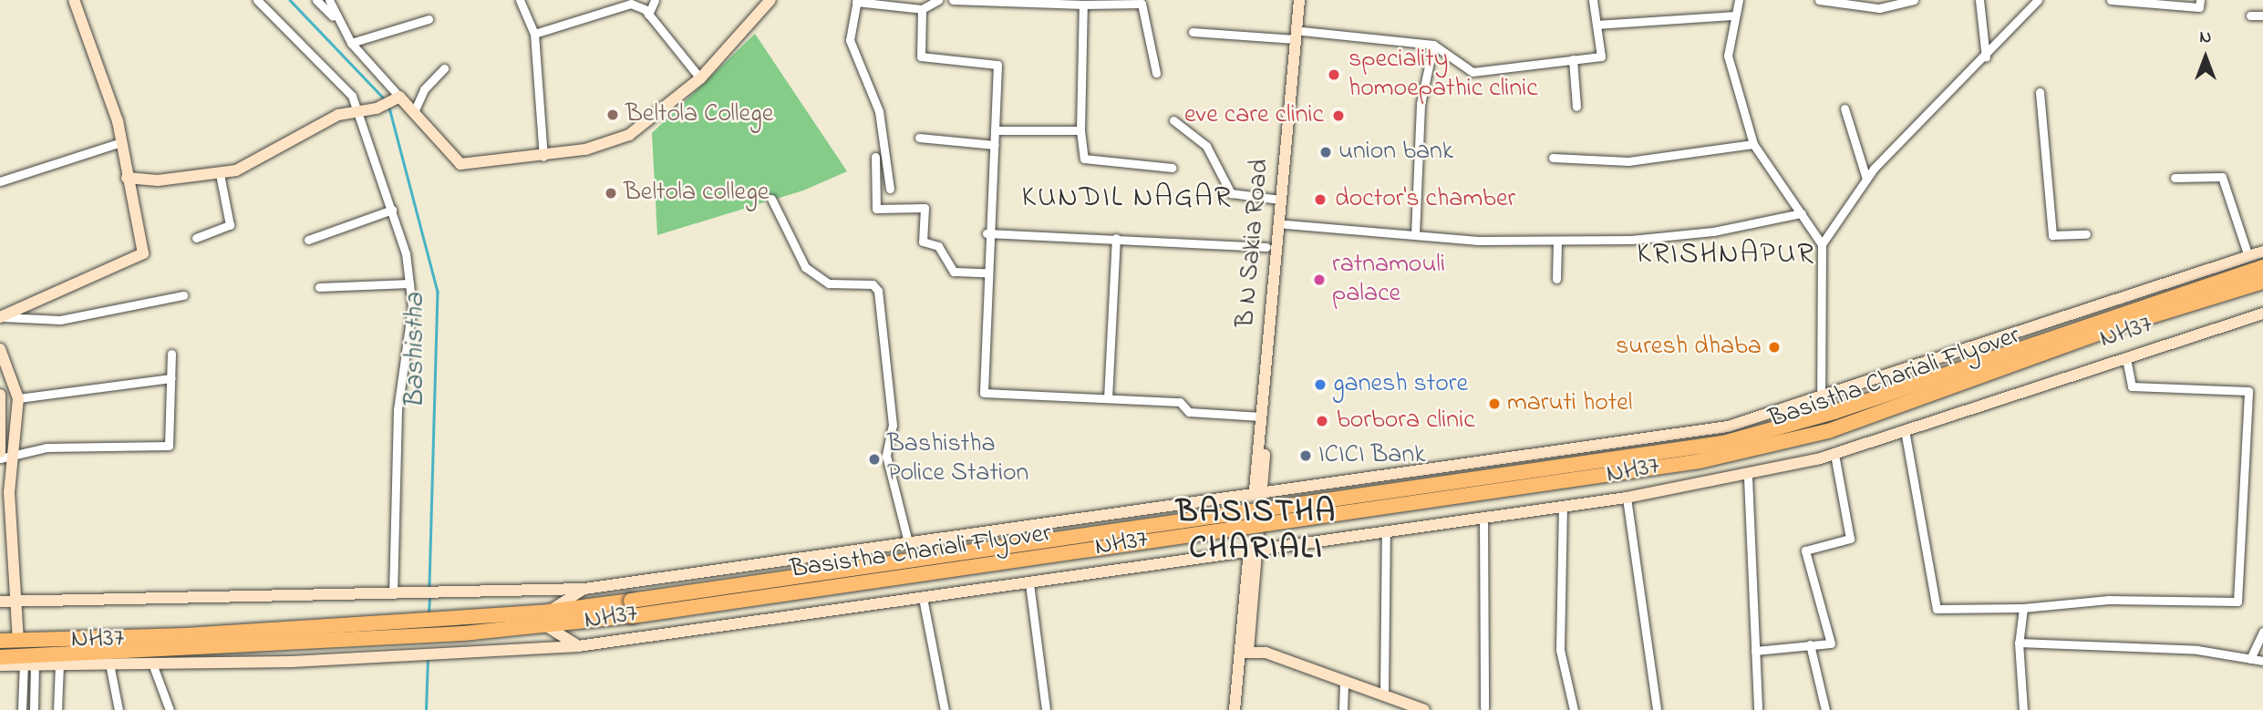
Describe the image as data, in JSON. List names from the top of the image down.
{
  "streets": {
    "highway": ["NH37", "Basistha Chariali Flyover"],
    "street": ["B N Sakia Road"]
  },
  "crossings": [
    ["NH37", "Basistha Chariali Flyover"]
  ],
  "districts": ["KUNDIL NAGAR", "KRISHNAPUR", "BASISTHA CHARIALI"],
  "water": ["Bashistha"],
  "places": [
    "speciality homoepathic clinic",
    "Beltola College",
    "eve care clinic",
    "union bank",
    "Beltola college",
    "doctor's chamber",
    "ratnamouli palace",
    "suresh dhaba",
    "ganesh store",
    "maruti hotel",
    "borbora clinic",
    "ICICI Bank",
    "Bashistha Police Station"
  ],
  "north": "top"
}
